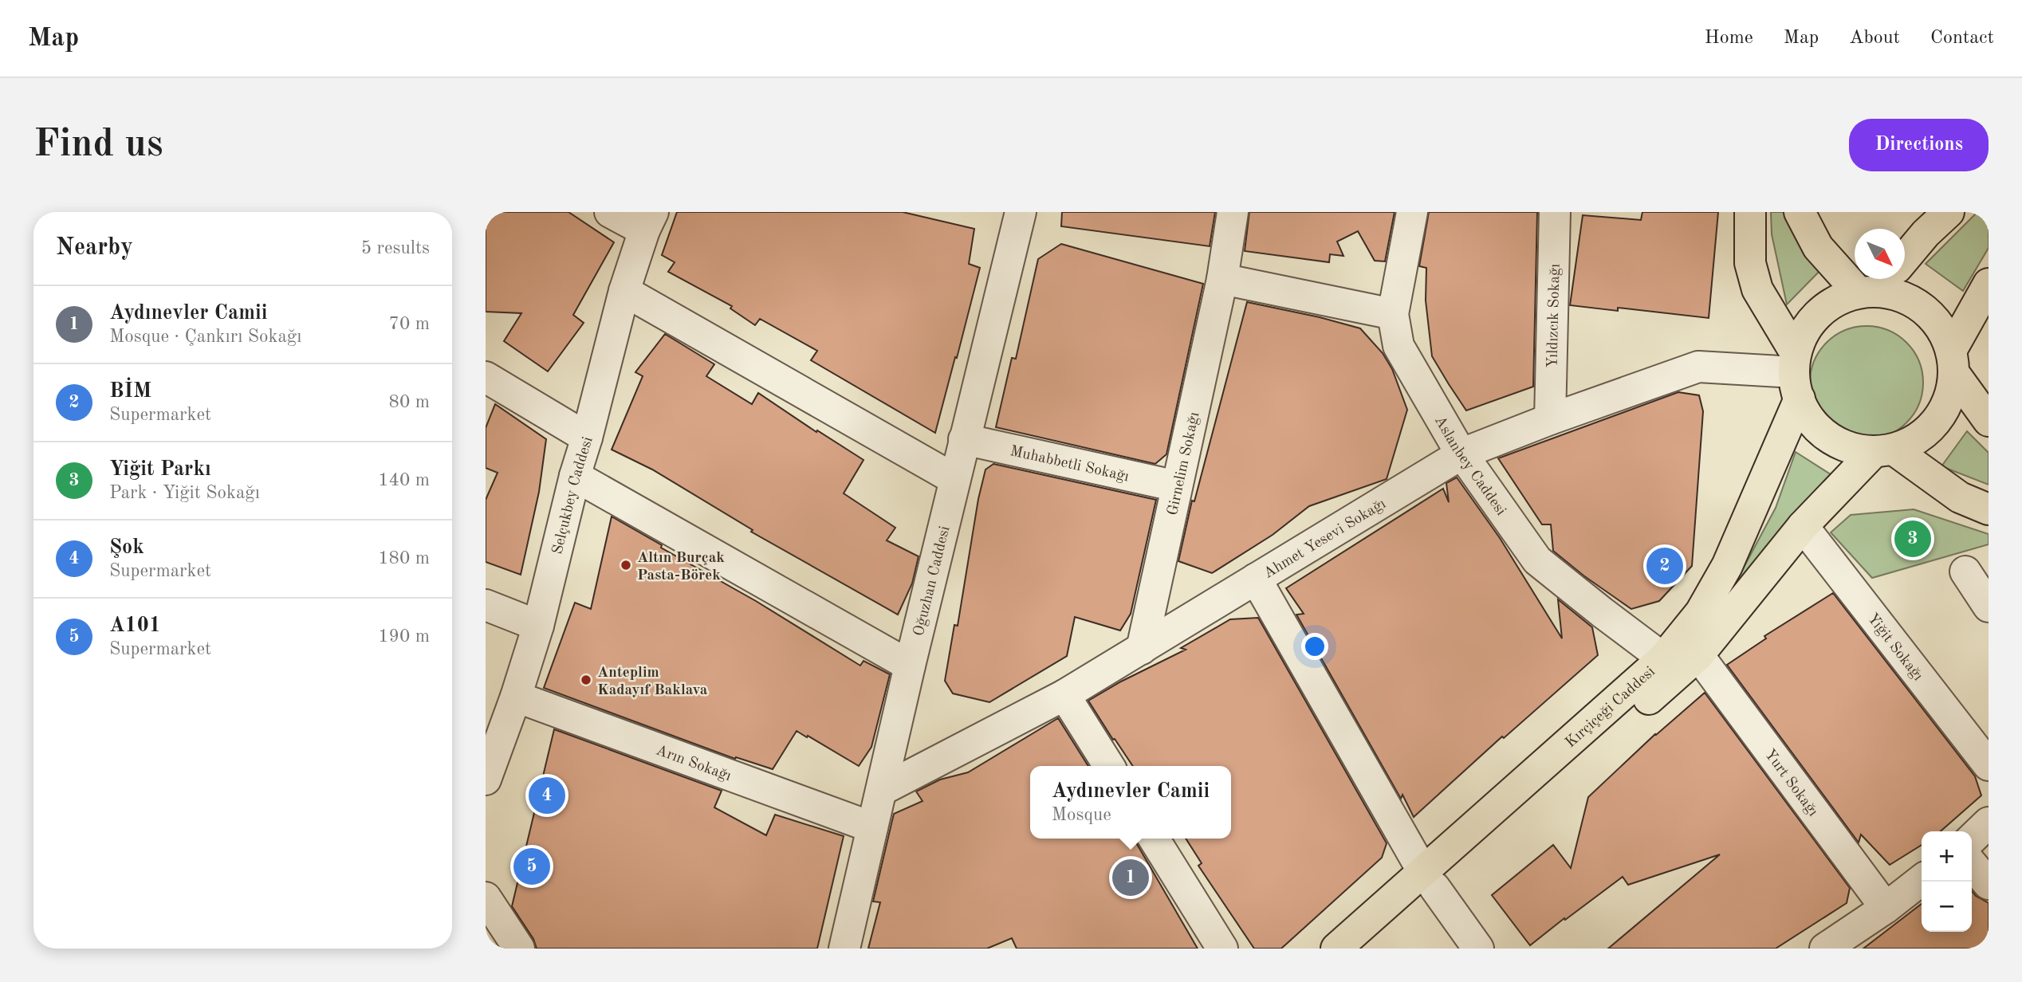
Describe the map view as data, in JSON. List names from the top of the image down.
{
  "streets": {
    "main road": ["Kırçiçeği Caddesi"],
    "street": [
      "Yıldızcık Sokağı",
      "Muhabbetli Sokağı",
      "Girnelim Sokağı",
      "Aslanbey Caddesi",
      "Selçukbey Caddesi",
      "Ahmet Yesevi Sokağı",
      "Oğuzhan Caddesi",
      "Yiğit Sokağı",
      "Arın Sokağı",
      "Yurt Sokağı"
    ]
  },
  "crossings": [
    ["Yıldızcık Sokağı", "Ahmet Yesevi Sokağı"],
    ["Muhabbetli Sokağı", "Girnelim Sokağı"],
    ["Muhabbetli Sokağı", "Oğuzhan Caddesi"],
    ["Girnelim Sokağı", "Ahmet Yesevi Sokağı"],
    ["Aslanbey Caddesi", "Ahmet Yesevi Sokağı"],
    ["Aslanbey Caddesi", "Kırçiçeği Caddesi"],
    ["Selçukbey Caddesi", "Arın Sokağı"],
    ["Ahmet Yesevi Sokağı", "Oğuzhan Caddesi"],
    ["Ahmet Yesevi Sokağı", "Kırçiçeği Caddesi"],
    ["Oğuzhan Caddesi", "Arın Sokağı"],
    ["Yiğit Sokağı", "Kırçiçeği Caddesi"],
    ["Kırçiçeği Caddesi", "Yurt Sokağı"]
  ],
  "places": ["Altın Burçak Pasta-Börek", "Anteplim Kadayıf Baklava"],
  "north": "bottom right",
  "page": {
    "header": "Map",
    "nav": [
      "Home",
      "Map",
      "About",
      "Contact"
    ],
    "buttons": "Directions",
    "title": "Find us",
    "heading": ["Nearby", "5 results"],
    "list": [
      {
        "mark": "1",
        "name": "Aydınevler Camii",
        "note": "Mosque · Çankırı Sokağı",
        "value": "70 m"
      },
      {
        "mark": "2",
        "name": "BİM",
        "note": "Supermarket",
        "value": "80 m"
      },
      {
        "mark": "3",
        "name": "Yiğit Parkı",
        "note": "Park · Yiğit Sokağı",
        "value": "140 m"
      },
      {
        "mark": "4",
        "name": "Şok",
        "note": "Supermarket",
        "value": "180 m"
      },
      {
        "mark": "5",
        "name": "A101",
        "note": "Supermarket",
        "value": "190 m"
      }
    ],
    "pins": [
      "3",
      "2",
      "4",
      "5",
      "1"
    ],
    "popup": ["Aydınevler Camii", "Mosque"],
    "map_buttons": ["+", "−"]
  }
}
